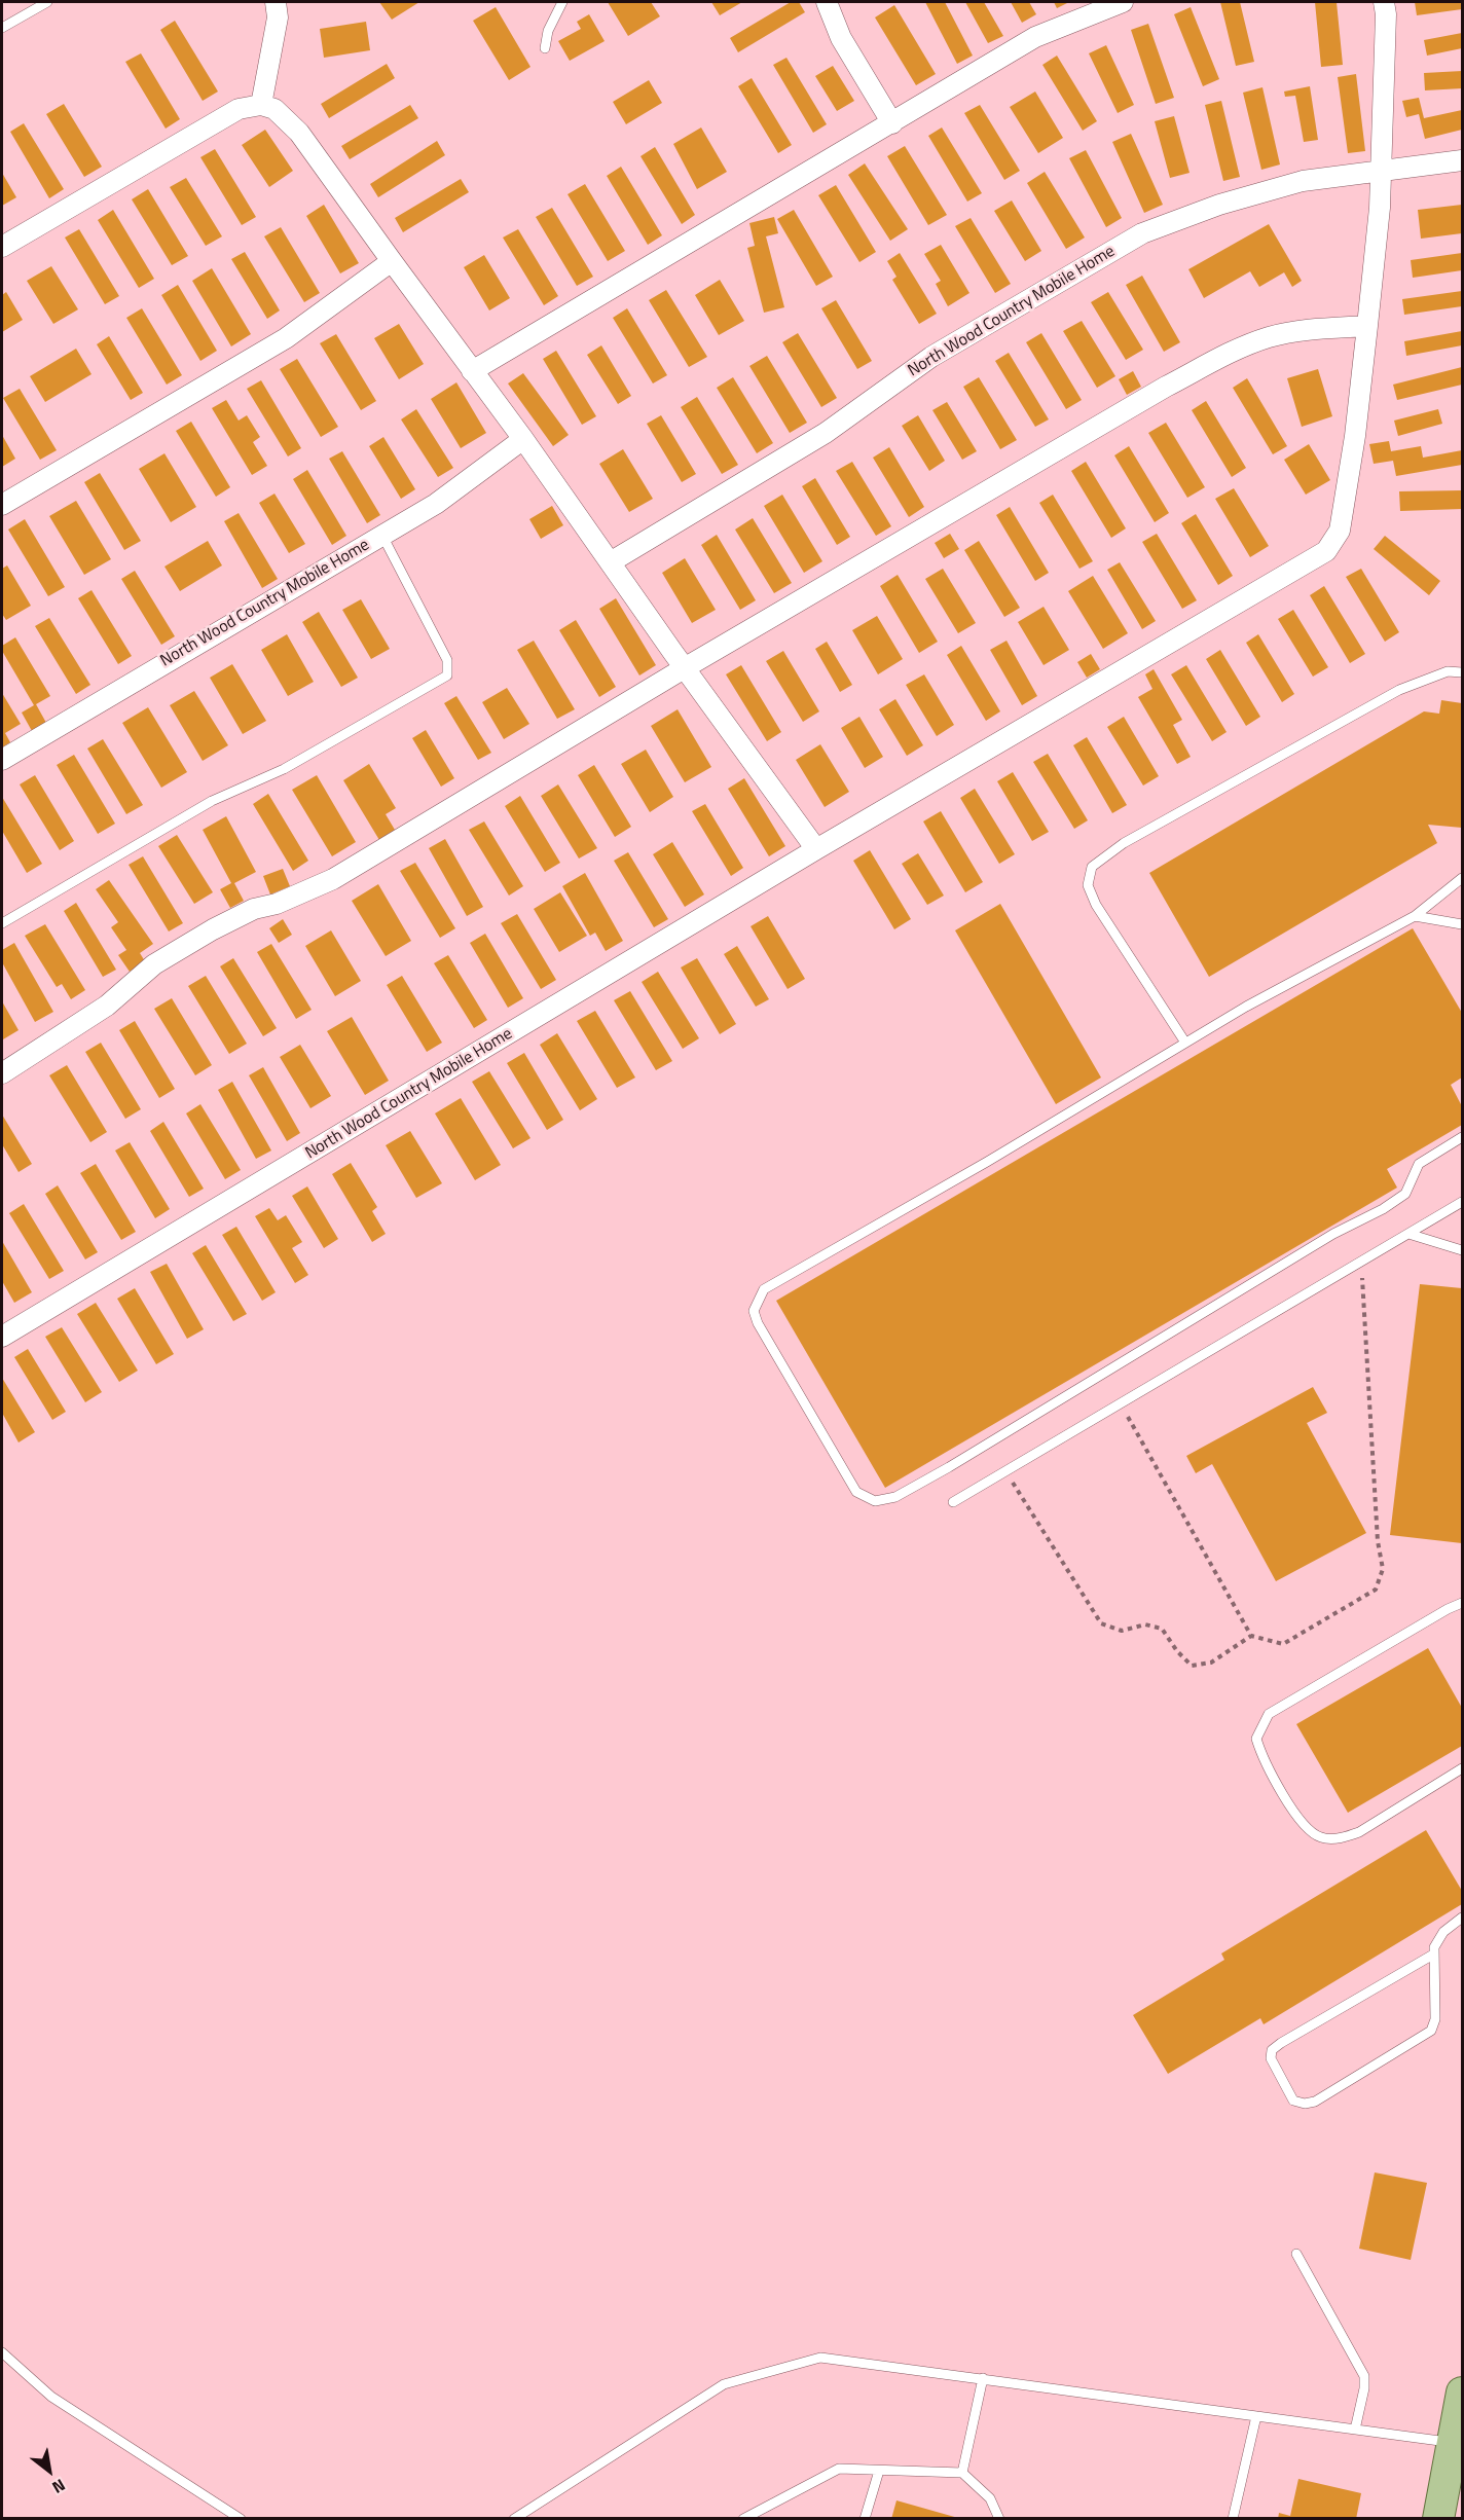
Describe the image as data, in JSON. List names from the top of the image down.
{
  "streets": {
    "street": ["North Wood Country Mobile Home"]
  },
  "north": "bottom right"
}
